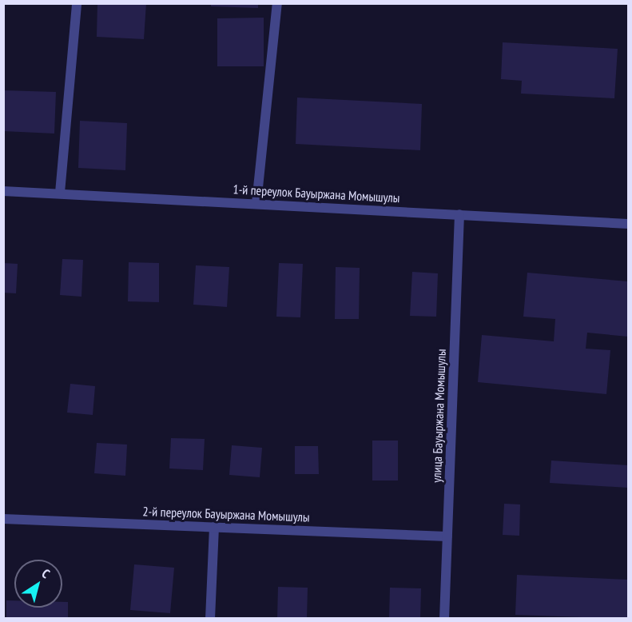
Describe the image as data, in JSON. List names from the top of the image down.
{
  "streets": {
    "street": ["1-й переулок Бауыржана Момышулы", "улица Бауыржана Момышулы", "2-й переулок Бауыржана Момышулы"]
  },
  "crossings": [
    ["1-й переулок Бауыржана Момышулы", "улица Бауыржана Момышулы"],
    ["улица Бауыржана Момышулы", "2-й переулок Бауыржана Момышулы"]
  ],
  "north": "top right"
}
